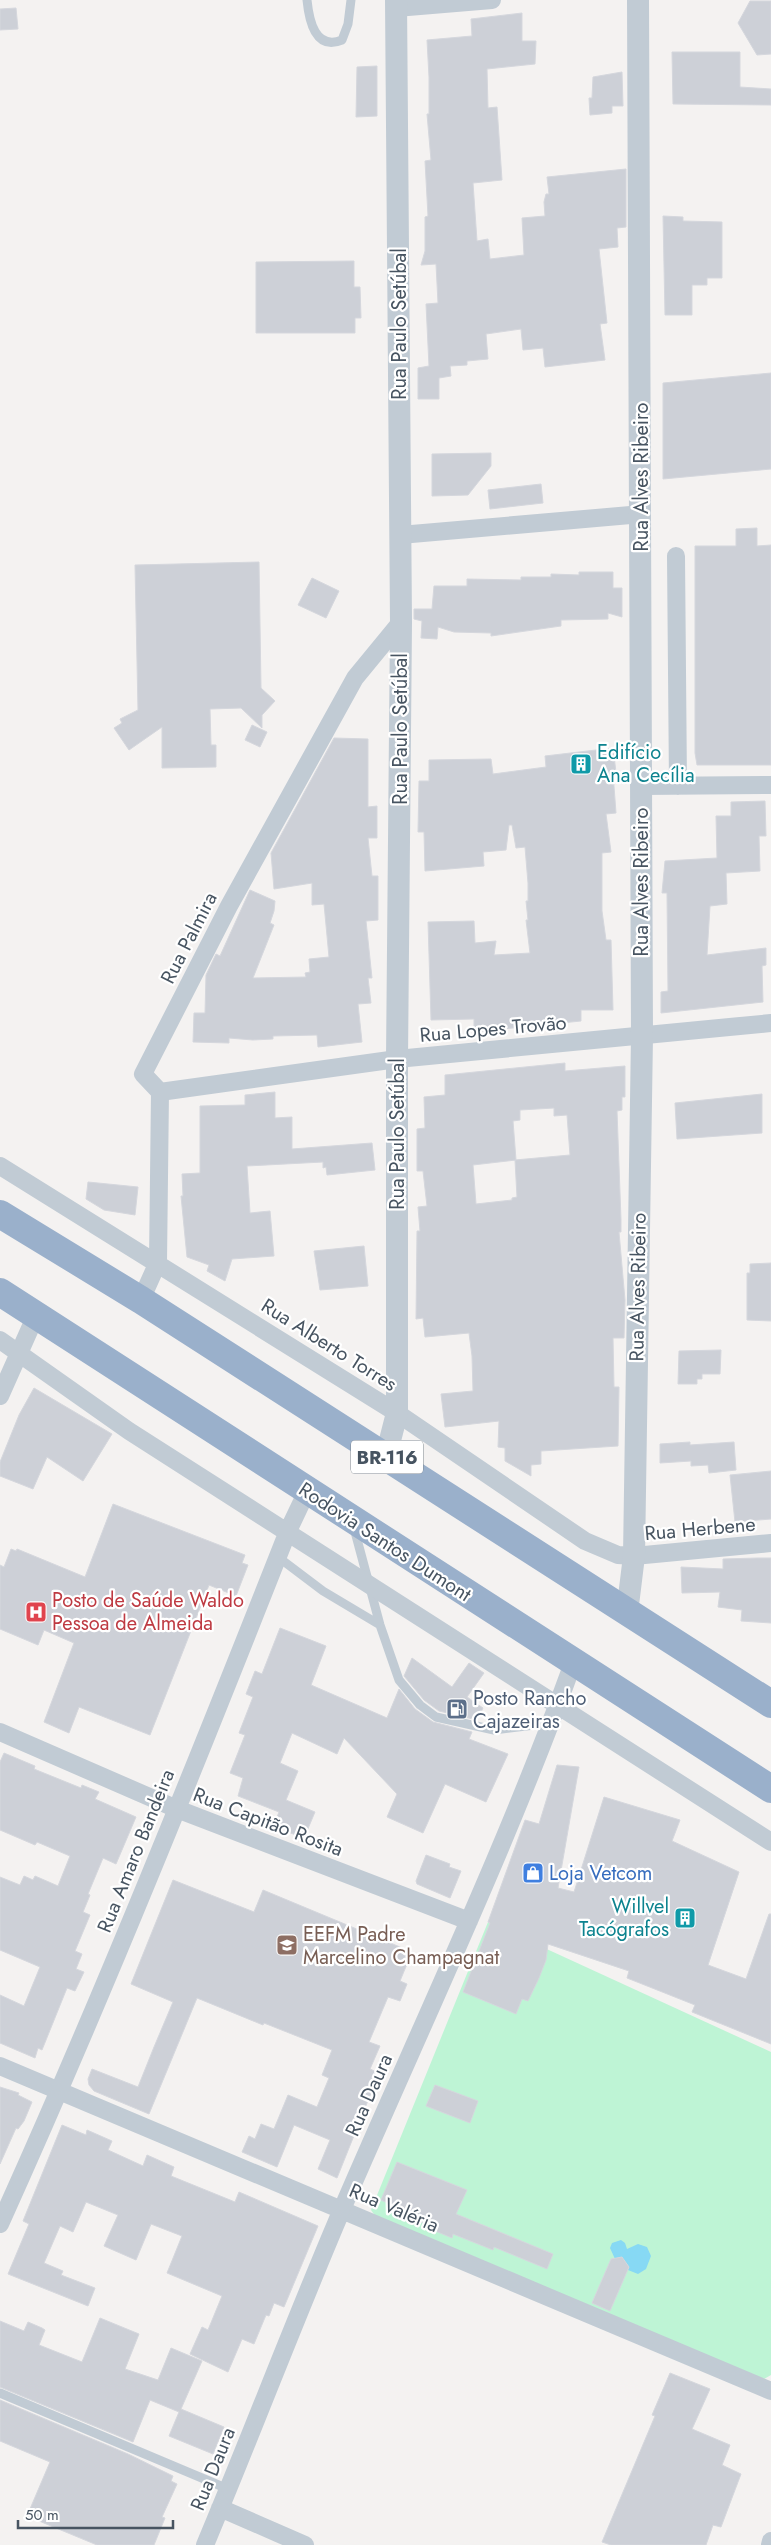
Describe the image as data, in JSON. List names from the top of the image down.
{
  "streets": {
    "highway": ["BR-116", "Rodovia Santos Dumont"],
    "street": [
      "Rua Paulo Setúbal",
      "Rua Alves Ribeiro",
      "Rua Palmira",
      "Rua Lopes Trovão",
      "Rua Alberto Torres",
      "Rua Herbene",
      "Rua Capitão Rosita",
      "Rua Amaro Bandeira",
      "Rua Daura",
      "Rua Valéria"
    ]
  },
  "crossings": [
    ["Rua Paulo Setúbal", "Rua Palmira"],
    ["Rua Paulo Setúbal", "Rua Lopes Trovão"],
    ["Rua Paulo Setúbal", "Rua Alberto Torres"],
    ["Rua Paulo Setúbal", "BR-116"],
    ["Rua Alves Ribeiro", "Rua Lopes Trovão"],
    ["Rua Alves Ribeiro", "Rua Alberto Torres"],
    ["Rua Alves Ribeiro", "BR-116"],
    ["Rua Alves Ribeiro", "Rua Herbene"],
    ["Rua Palmira", "Rua Lopes Trovão"],
    ["Rua Alberto Torres", "Rua Herbene"],
    ["Rodovia Santos Dumont", "Rua Amaro Bandeira"],
    ["Rodovia Santos Dumont", "Rua Daura"],
    ["Rua Capitão Rosita", "Rua Amaro Bandeira"],
    ["Rua Capitão Rosita", "Rua Daura"],
    ["Rua Amaro Bandeira", "Rua Valéria"],
    ["Rua Daura", "Rua Valéria"]
  ],
  "places": {
    "building": ["Edifício Ana Cecília", "Willvel Tacógrafos"],
    "hospital": ["Posto de Saúde Waldo Pessoa de Almeida"],
    "fuel station": ["Posto Rancho Cajazeiras"],
    "shop": ["Loja Vetcom"],
    "school or university": ["EEFM Padre Marcelino Champagnat"]
  },
  "scale_bar": "50 m"
}
